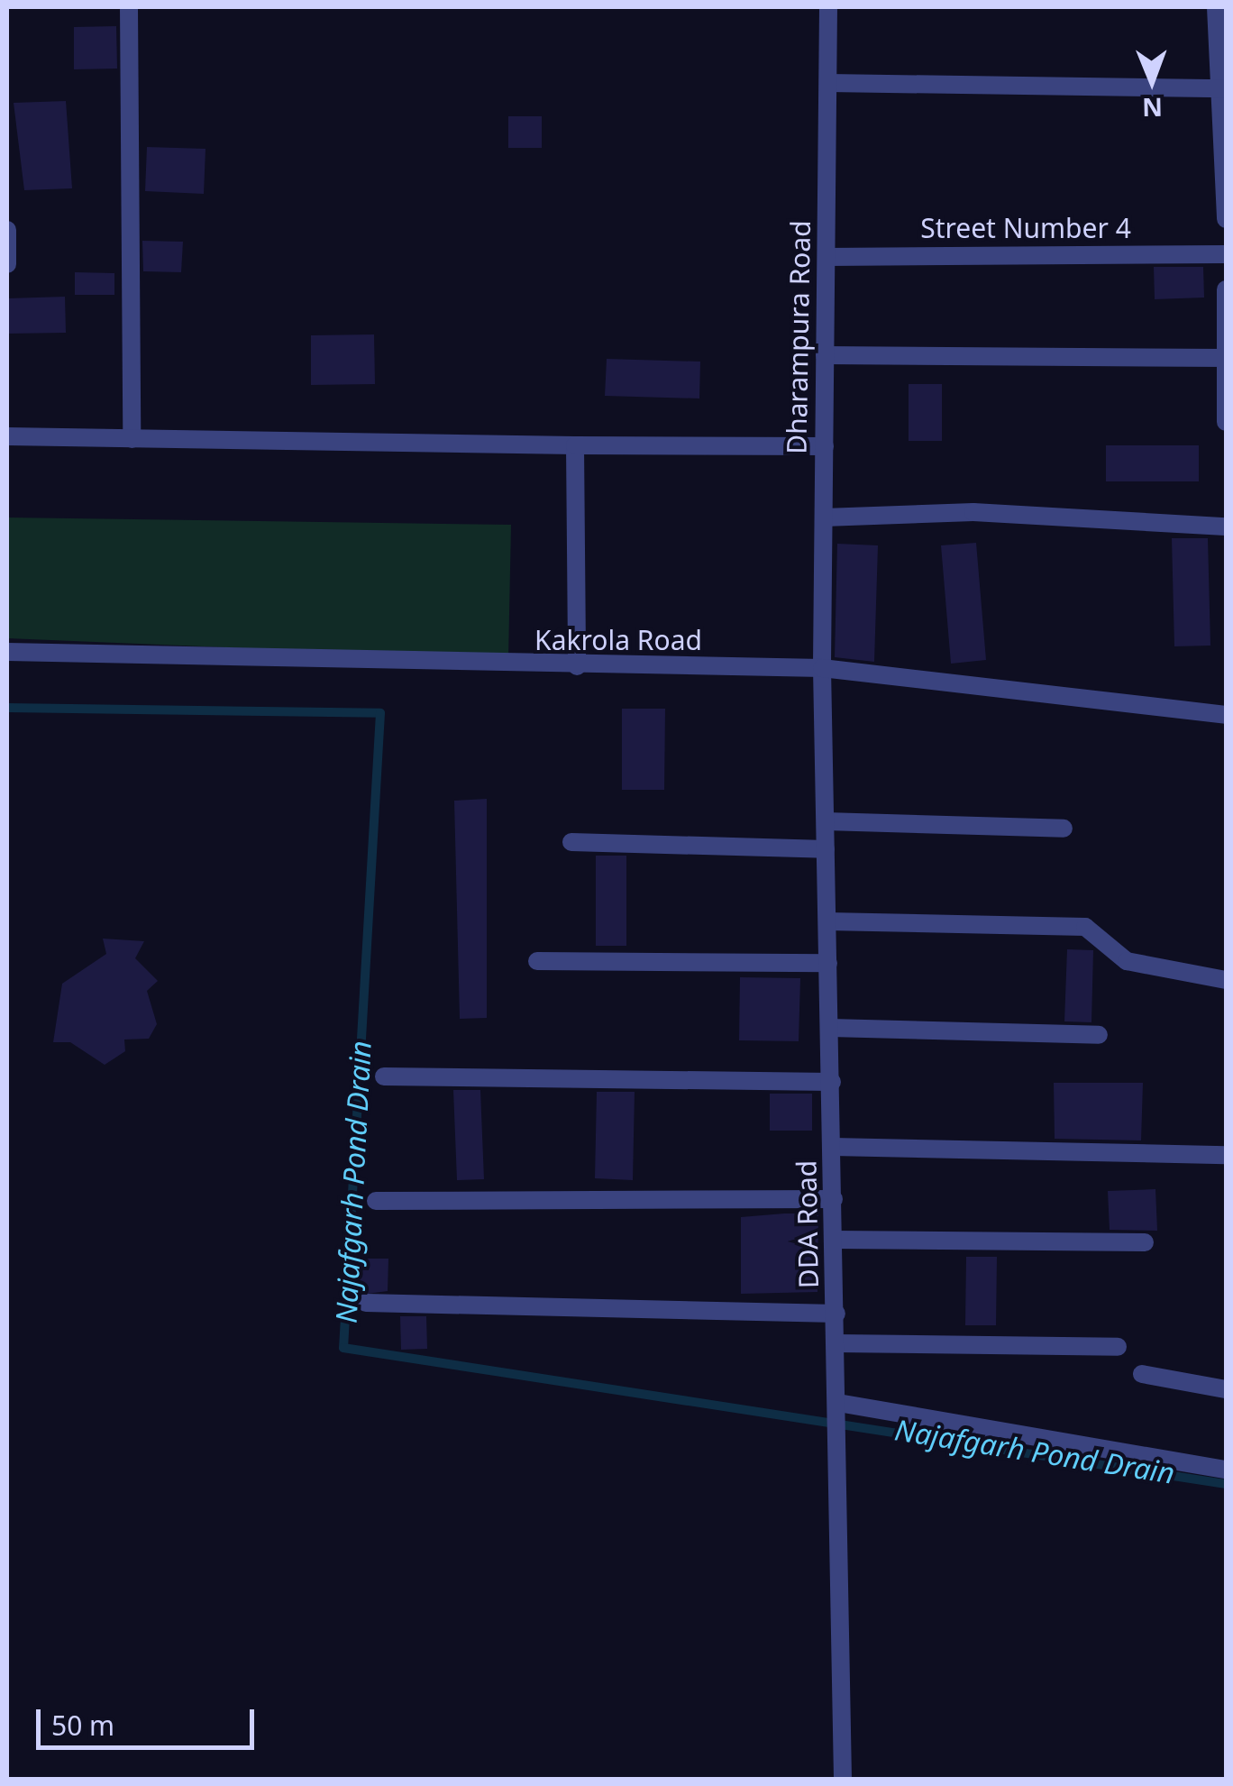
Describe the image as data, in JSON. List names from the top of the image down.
{
  "streets": {
    "street": [
      "Street Number 4",
      "Dharampura Road",
      "Kakrola Road",
      "DDA Road"
    ]
  },
  "crossings": [
    ["Street Number 4", "Dharampura Road"],
    ["Dharampura Road", "Kakrola Road"],
    ["Dharampura Road", "DDA Road"],
    ["Kakrola Road", "DDA Road"]
  ],
  "water": ["Najafgarh Pond Drain"],
  "scale_bar": "50 m",
  "north": "bottom"
}
